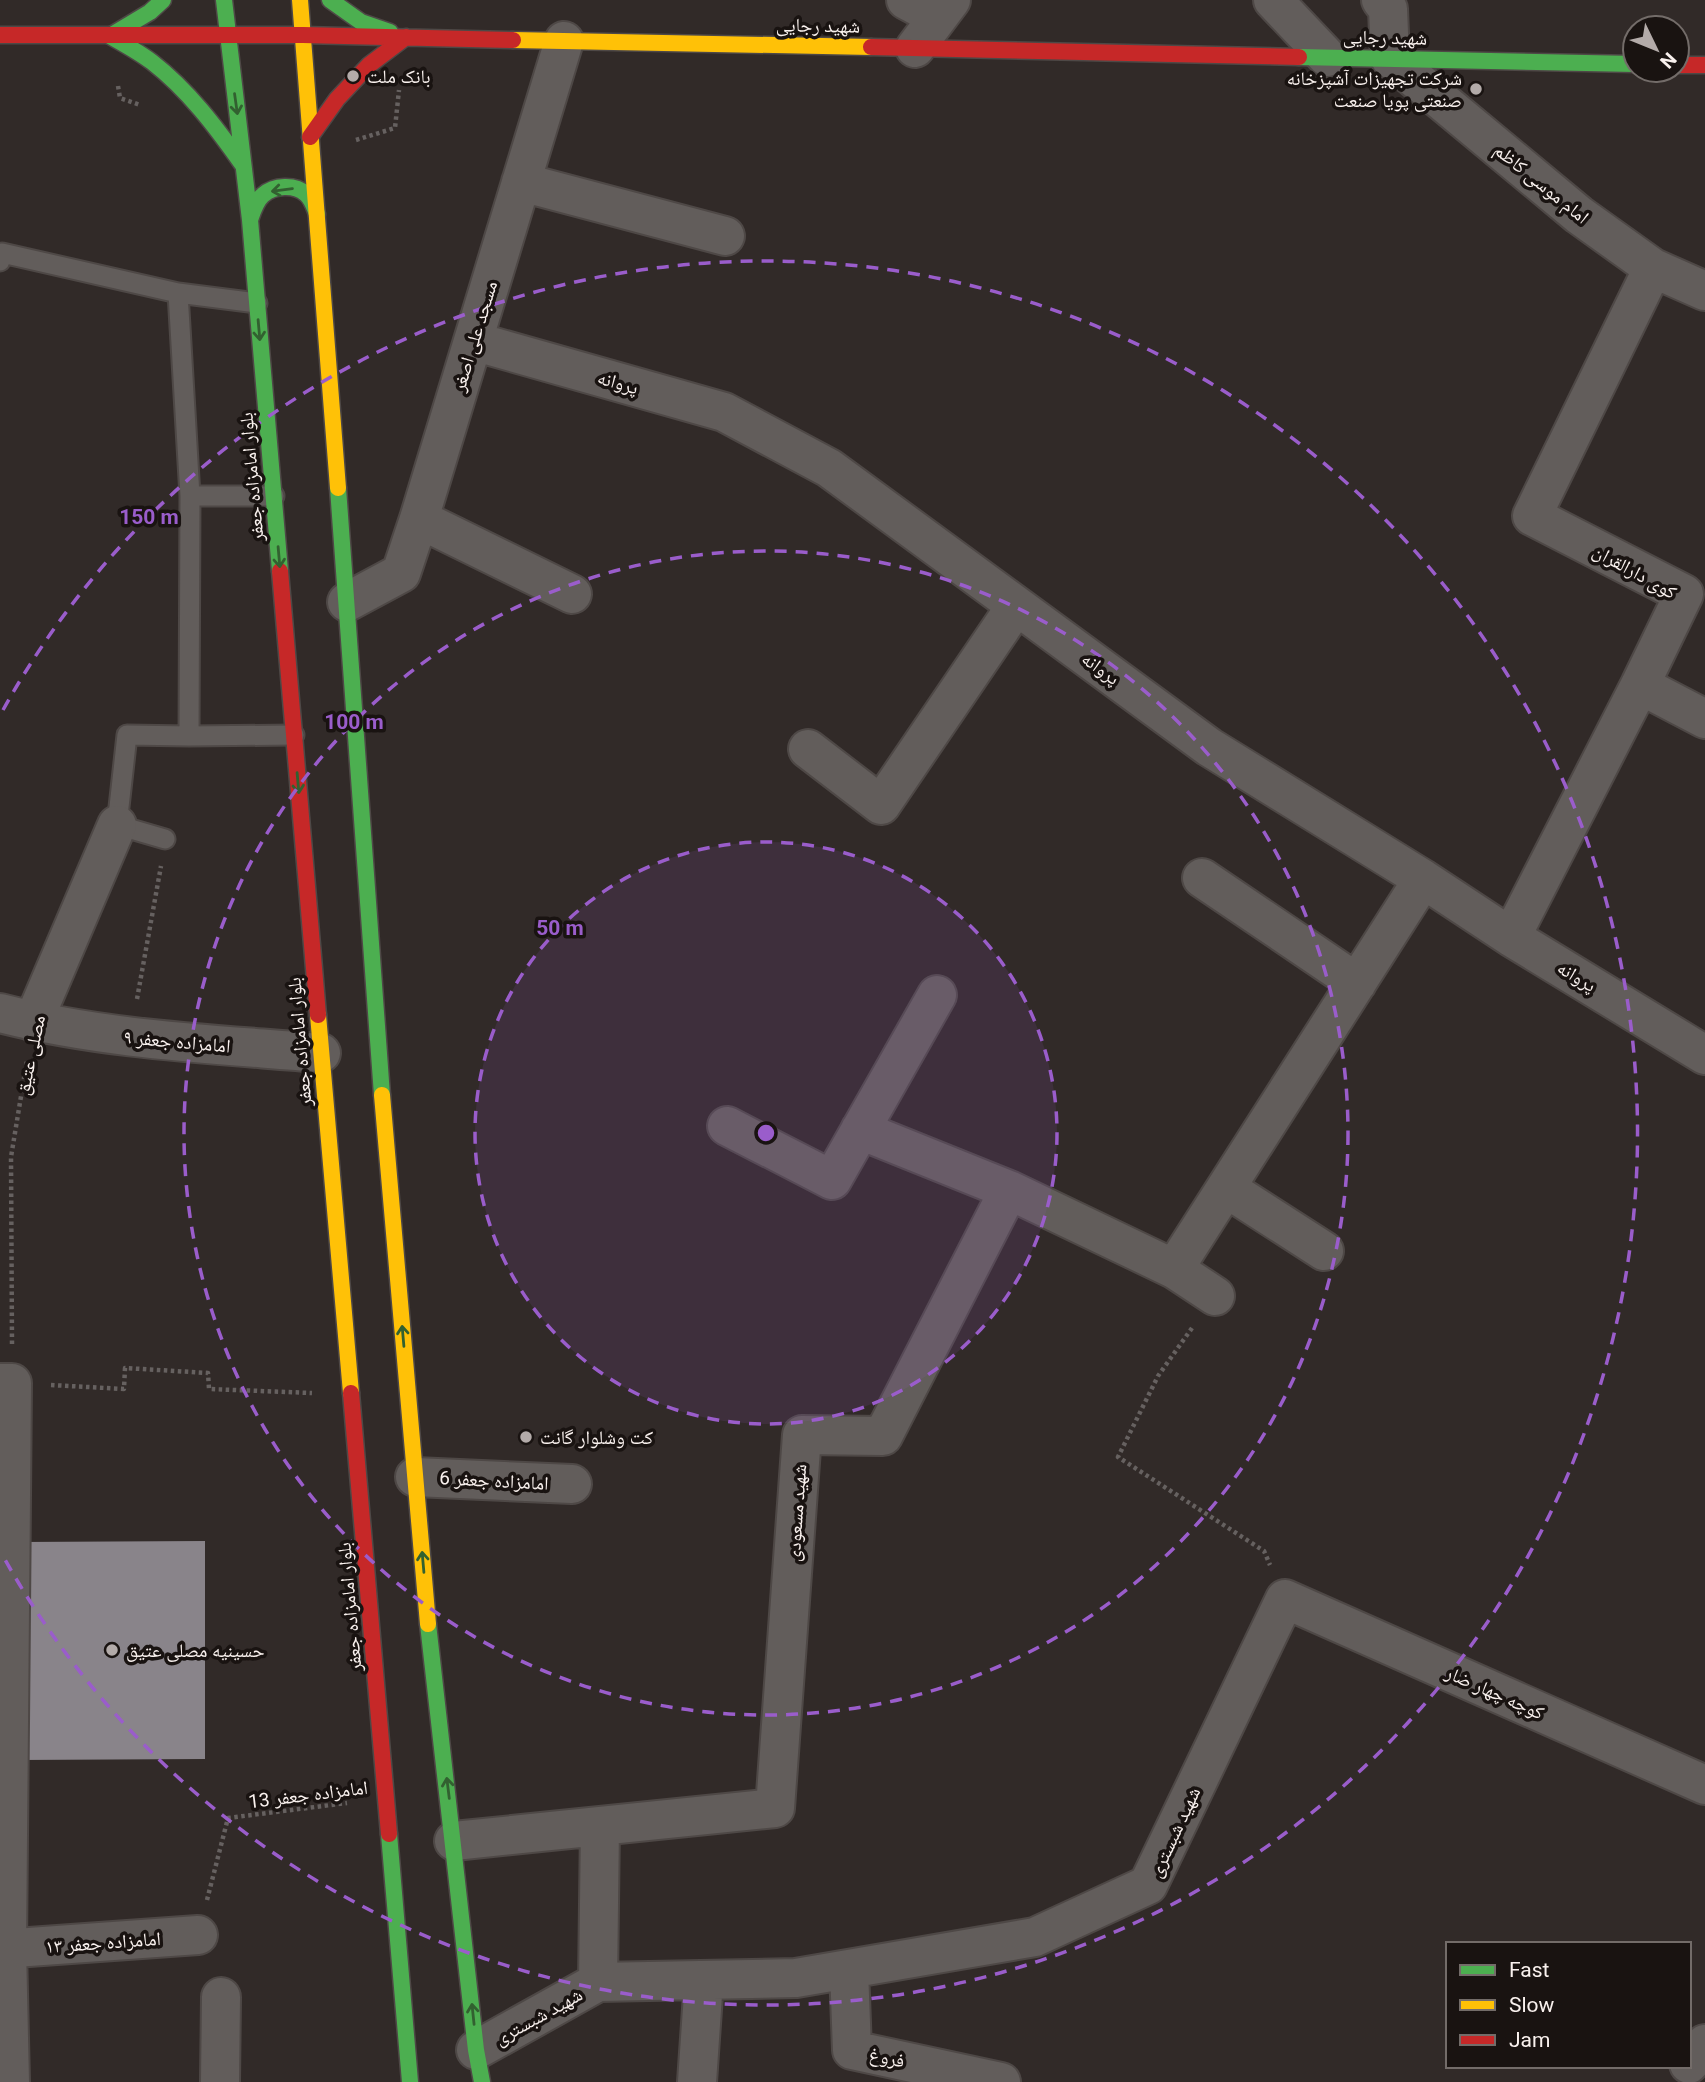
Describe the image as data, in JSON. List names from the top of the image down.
{
  "streets": {
    "main road": ["شهید رجایی", "بلوار امامزاده جعفر"],
    "street": [
      "امام موسی کاظم",
      "مسجد علی اصغر",
      "پروانه",
      "کوی دارالقران",
      "امامزاده جعفر ۹",
      "مصلی عتیق",
      "امامزاده جعفر 6",
      "شهید مسعودی",
      "کوچه چهار ضار",
      "شهید شبستری",
      "امامزاده جعفر ۱۳",
      "فروغ"
    ],
    "path": ["امامزاده جعفر 13"]
  },
  "crossings": [
    ["شهید رجایی", "امام موسی کاظم"],
    ["شهید رجایی", "مسجد علی اصغر"],
    ["شهید رجایی", "بلوار امامزاده جعفر"],
    ["امام موسی کاظم", "کوی دارالقران"],
    ["مسجد علی اصغر", "پروانه"],
    ["پروانه", "کوی دارالقران"],
    ["بلوار امامزاده جعفر", "امامزاده جعفر ۹"],
    ["بلوار امامزاده جعفر", "امامزاده جعفر 13"],
    ["امامزاده جعفر ۹", "مصلی عتیق"],
    ["کوچه چهار ضار", "شهید شبستری"],
    ["امامزاده جعفر 13", "امامزاده جعفر ۱۳"],
    ["شهید شبستری", "فروغ"]
  ],
  "places": [
    "بانک ملت",
    "شرکت تجهیزات آشپزخانه صنعتی پویا صنعت",
    "کت وشلوار گانت",
    "حسینیه مصلی عتیق"
  ],
  "legend": ["Fast", "Slow", "Jam"],
  "north": "bottom right",
  "rings": ["150 m", "100 m", "50 m"]
}
